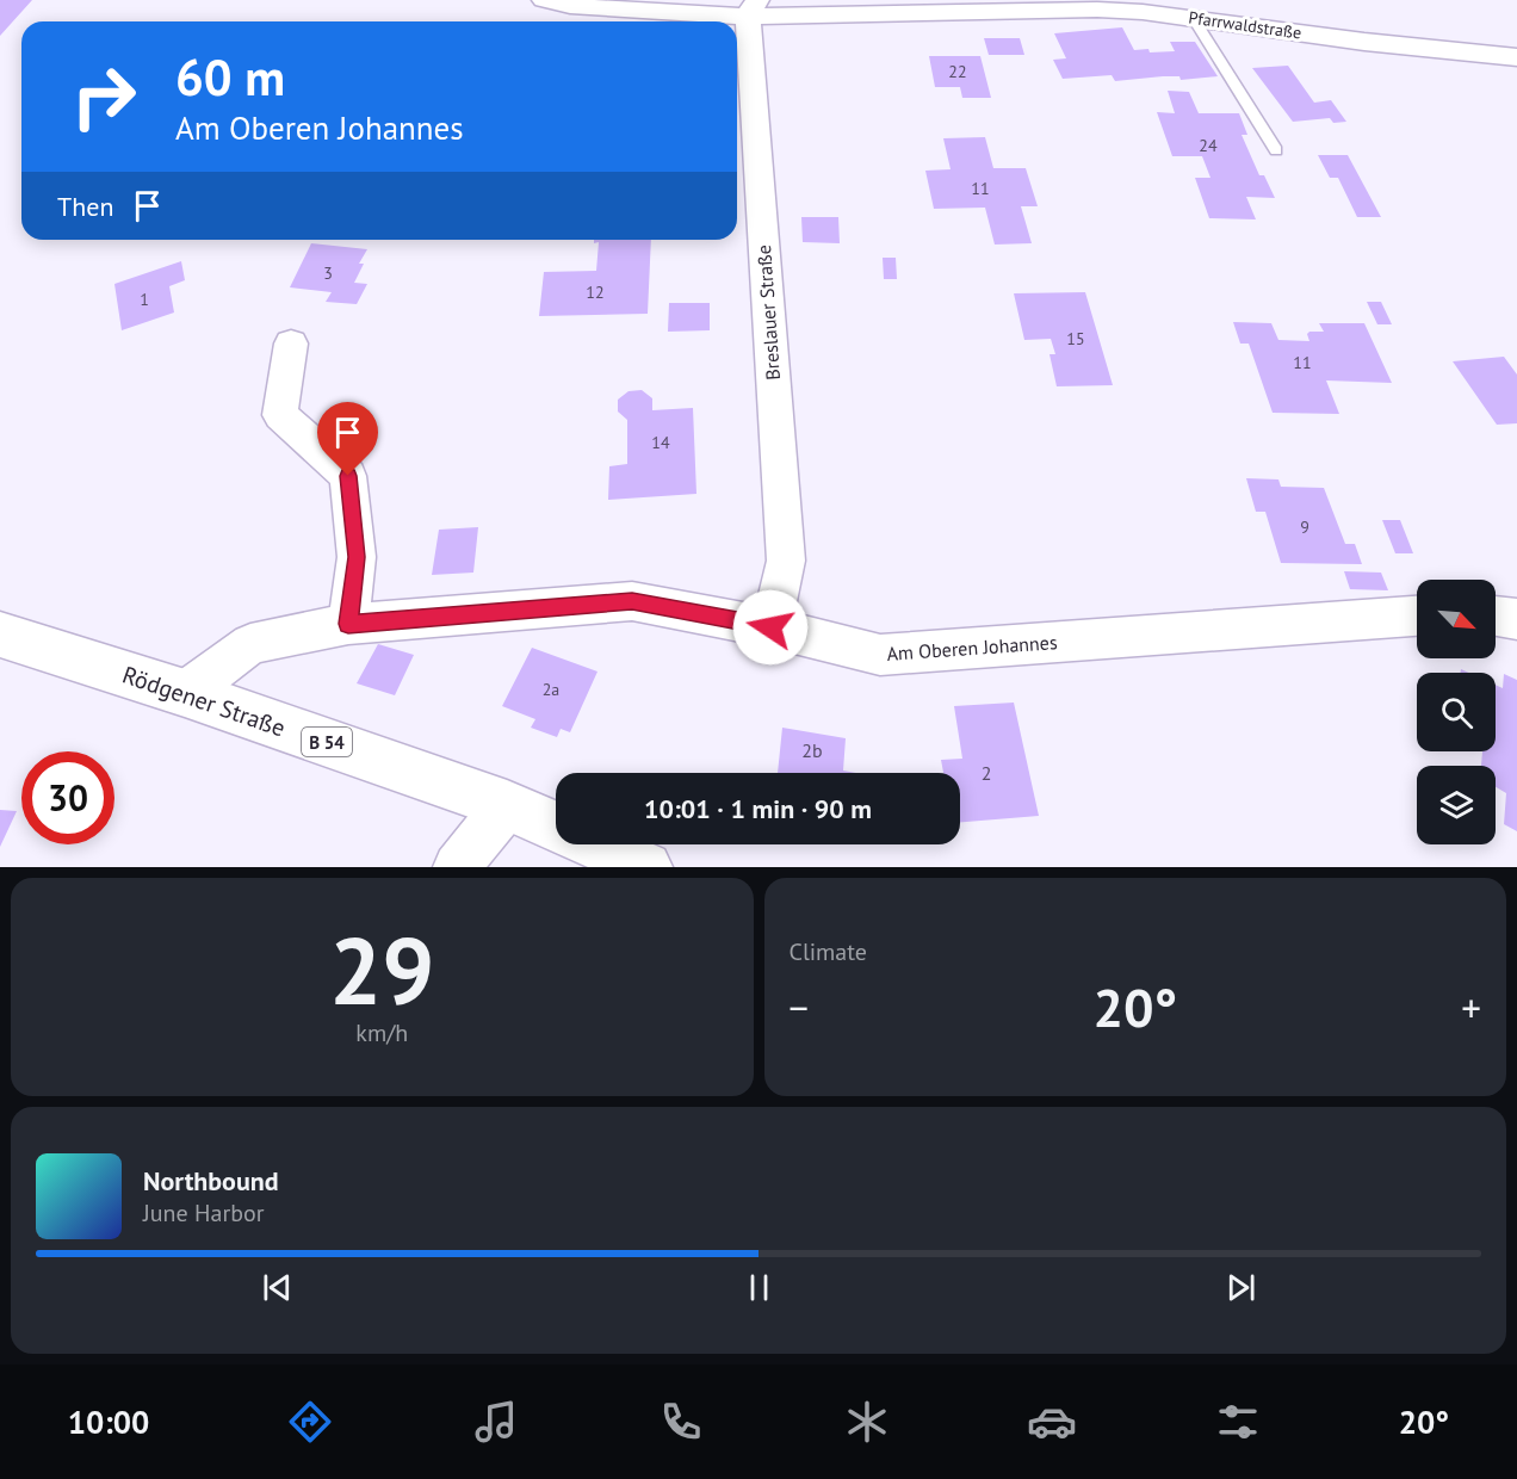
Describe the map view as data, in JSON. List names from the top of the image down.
{
  "streets": {
    "main road": ["Rödgener Straße", "B 54"],
    "street": ["Pfarrwaldstraße", "Breslauer Straße", "Am Oberen Johannes"]
  },
  "crossings": [
    ["Pfarrwaldstraße", "Breslauer Straße"],
    ["Breslauer Straße", "Am Oberen Johannes"],
    ["Am Oberen Johannes", "Rödgener Straße"]
  ],
  "house_numbers": [
    "22",
    "24",
    "11",
    "3",
    "12",
    "1",
    "15",
    "11",
    "14",
    "9",
    "2a",
    "2b",
    "2"
  ],
  "north": "bottom right",
  "page": {
    "turn": ["60 m", "Am Oberen Johannes"],
    "then": "Then",
    "limit": "30",
    "trip": "10:01 · 1 min · 90 m",
    "tile": [
      ["29", "km/h"],
      "Climate"
    ],
    "heat": ["−", "20°", "+"],
    "song": ["Northbound", "June Harbor"],
    "tabs": ["10:00", "20°"]
  }
}
